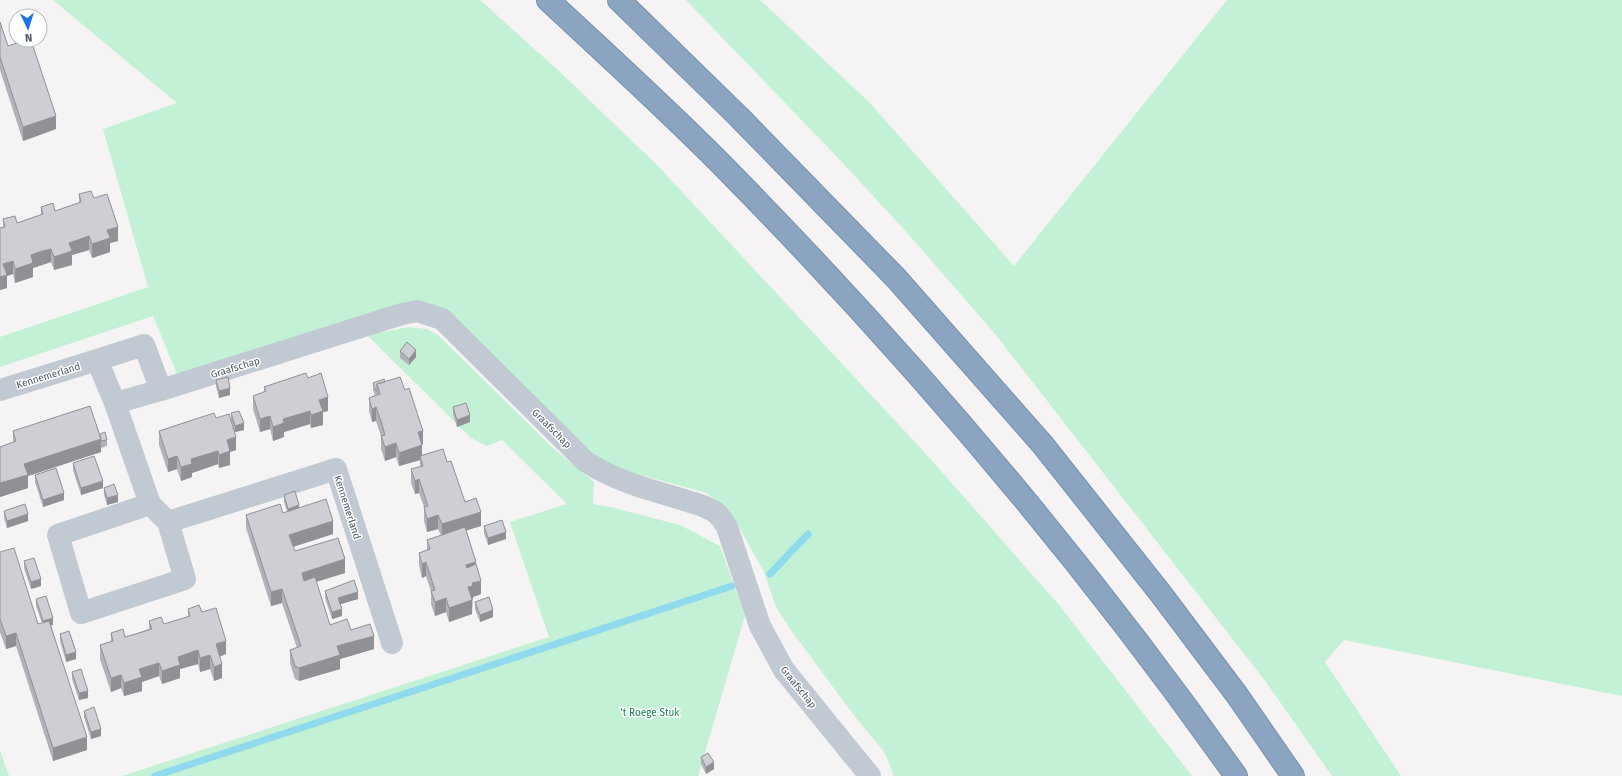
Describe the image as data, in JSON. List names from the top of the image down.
{
  "streets": {
    "street": ["Graafschap", "Kennemerland"]
  },
  "crossings": [
    ["Graafschap", "Kennemerland"]
  ],
  "parks": ["'t Roege Stuk"],
  "north": "bottom"
}
